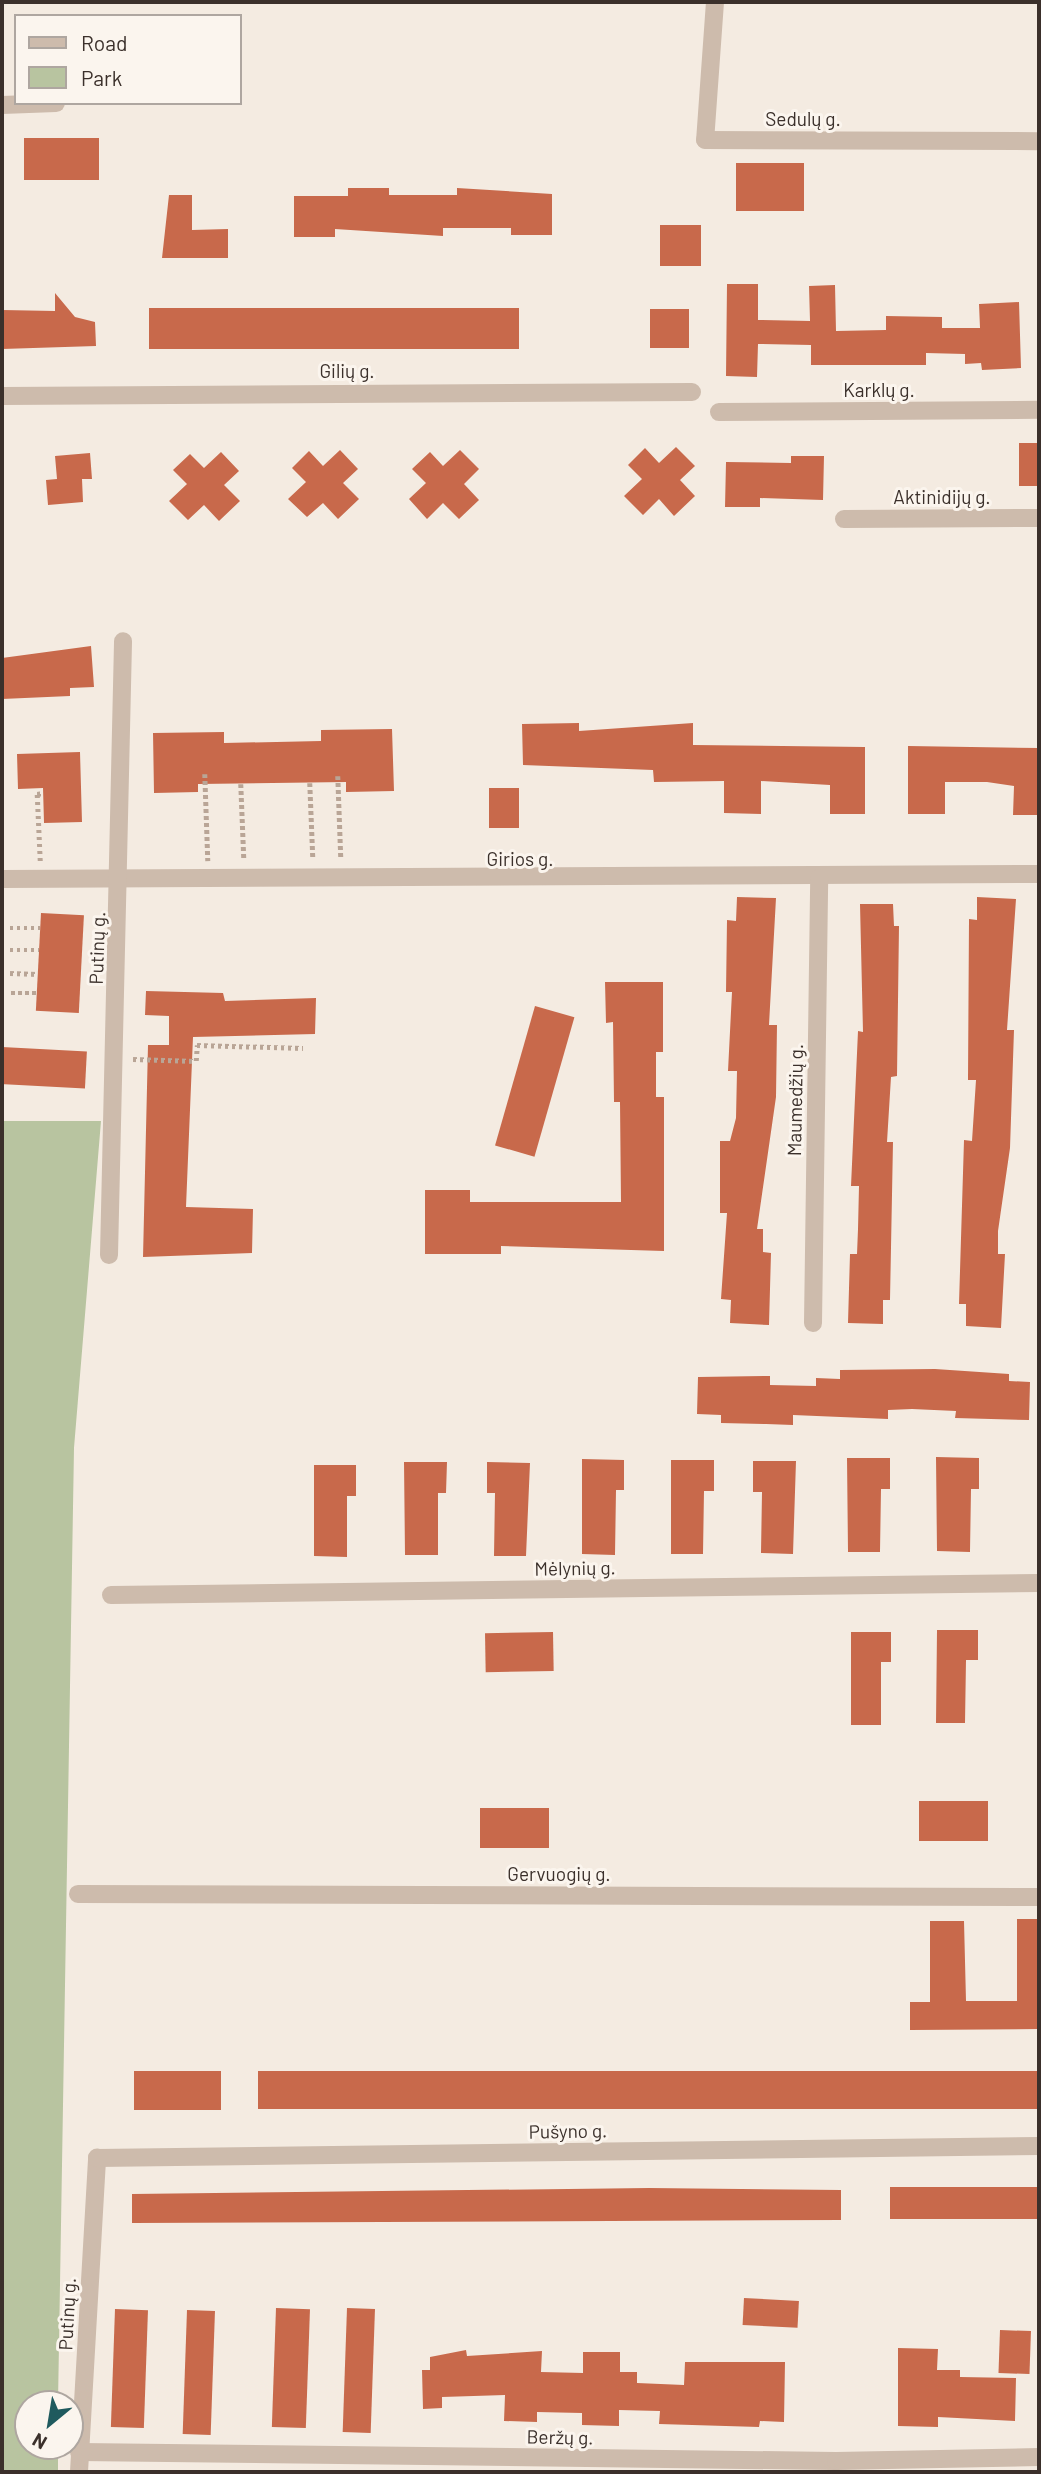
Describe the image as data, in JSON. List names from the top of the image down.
{
  "streets": {
    "street": [
      "Sedulų g.",
      "Gilių g.",
      "Karklų g.",
      "Aktinidijų g.",
      "Girios g.",
      "Putinų g.",
      "Maumedžių g.",
      "Mėlynių g.",
      "Gervuogių g.",
      "Pušyno g.",
      "Beržų g."
    ]
  },
  "crossings": [
    ["Girios g.", "Putinų g."],
    ["Girios g.", "Maumedžių g."],
    ["Putinų g.", "Pušyno g."]
  ],
  "legend": ["Road", "Park"],
  "north": "bottom left"
}
